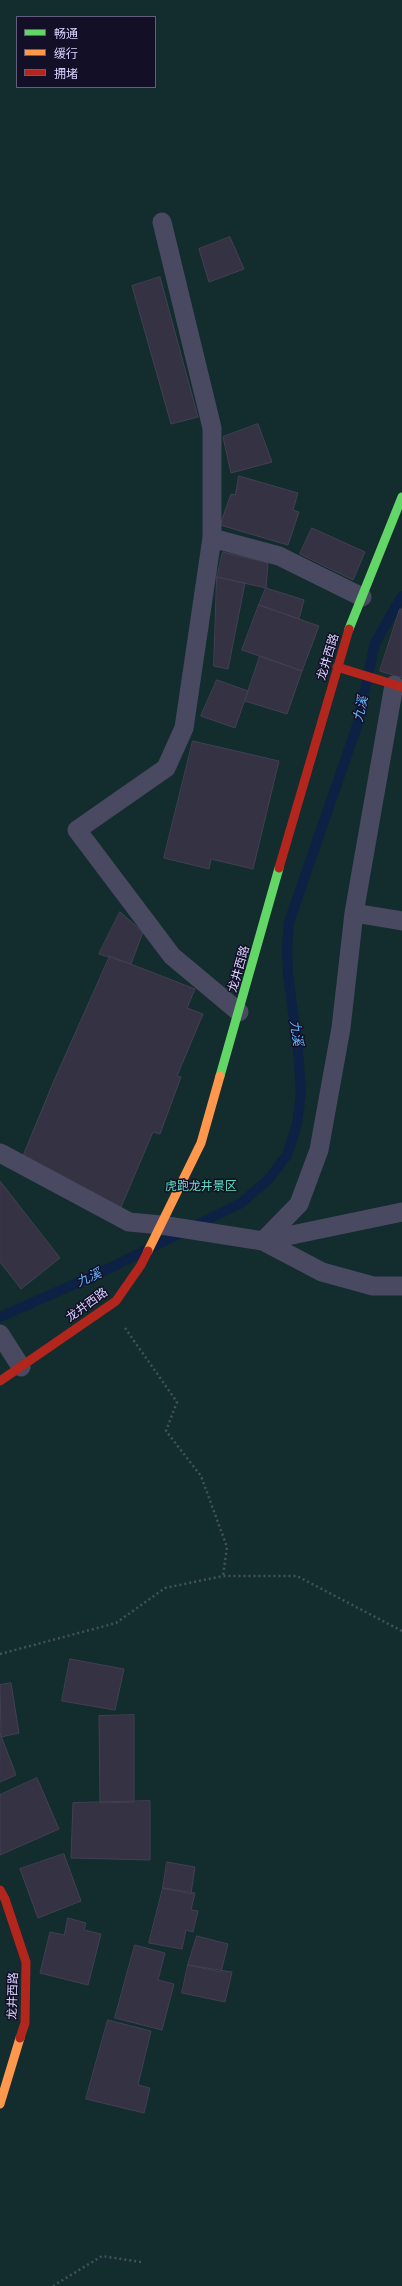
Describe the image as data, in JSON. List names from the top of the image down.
{
  "streets": {
    "street": ["龙井西路"]
  },
  "water": ["九溪"],
  "parks": ["虎跑龙井景区"],
  "legend": ["畅通", "缓行", "拥堵"]
}
